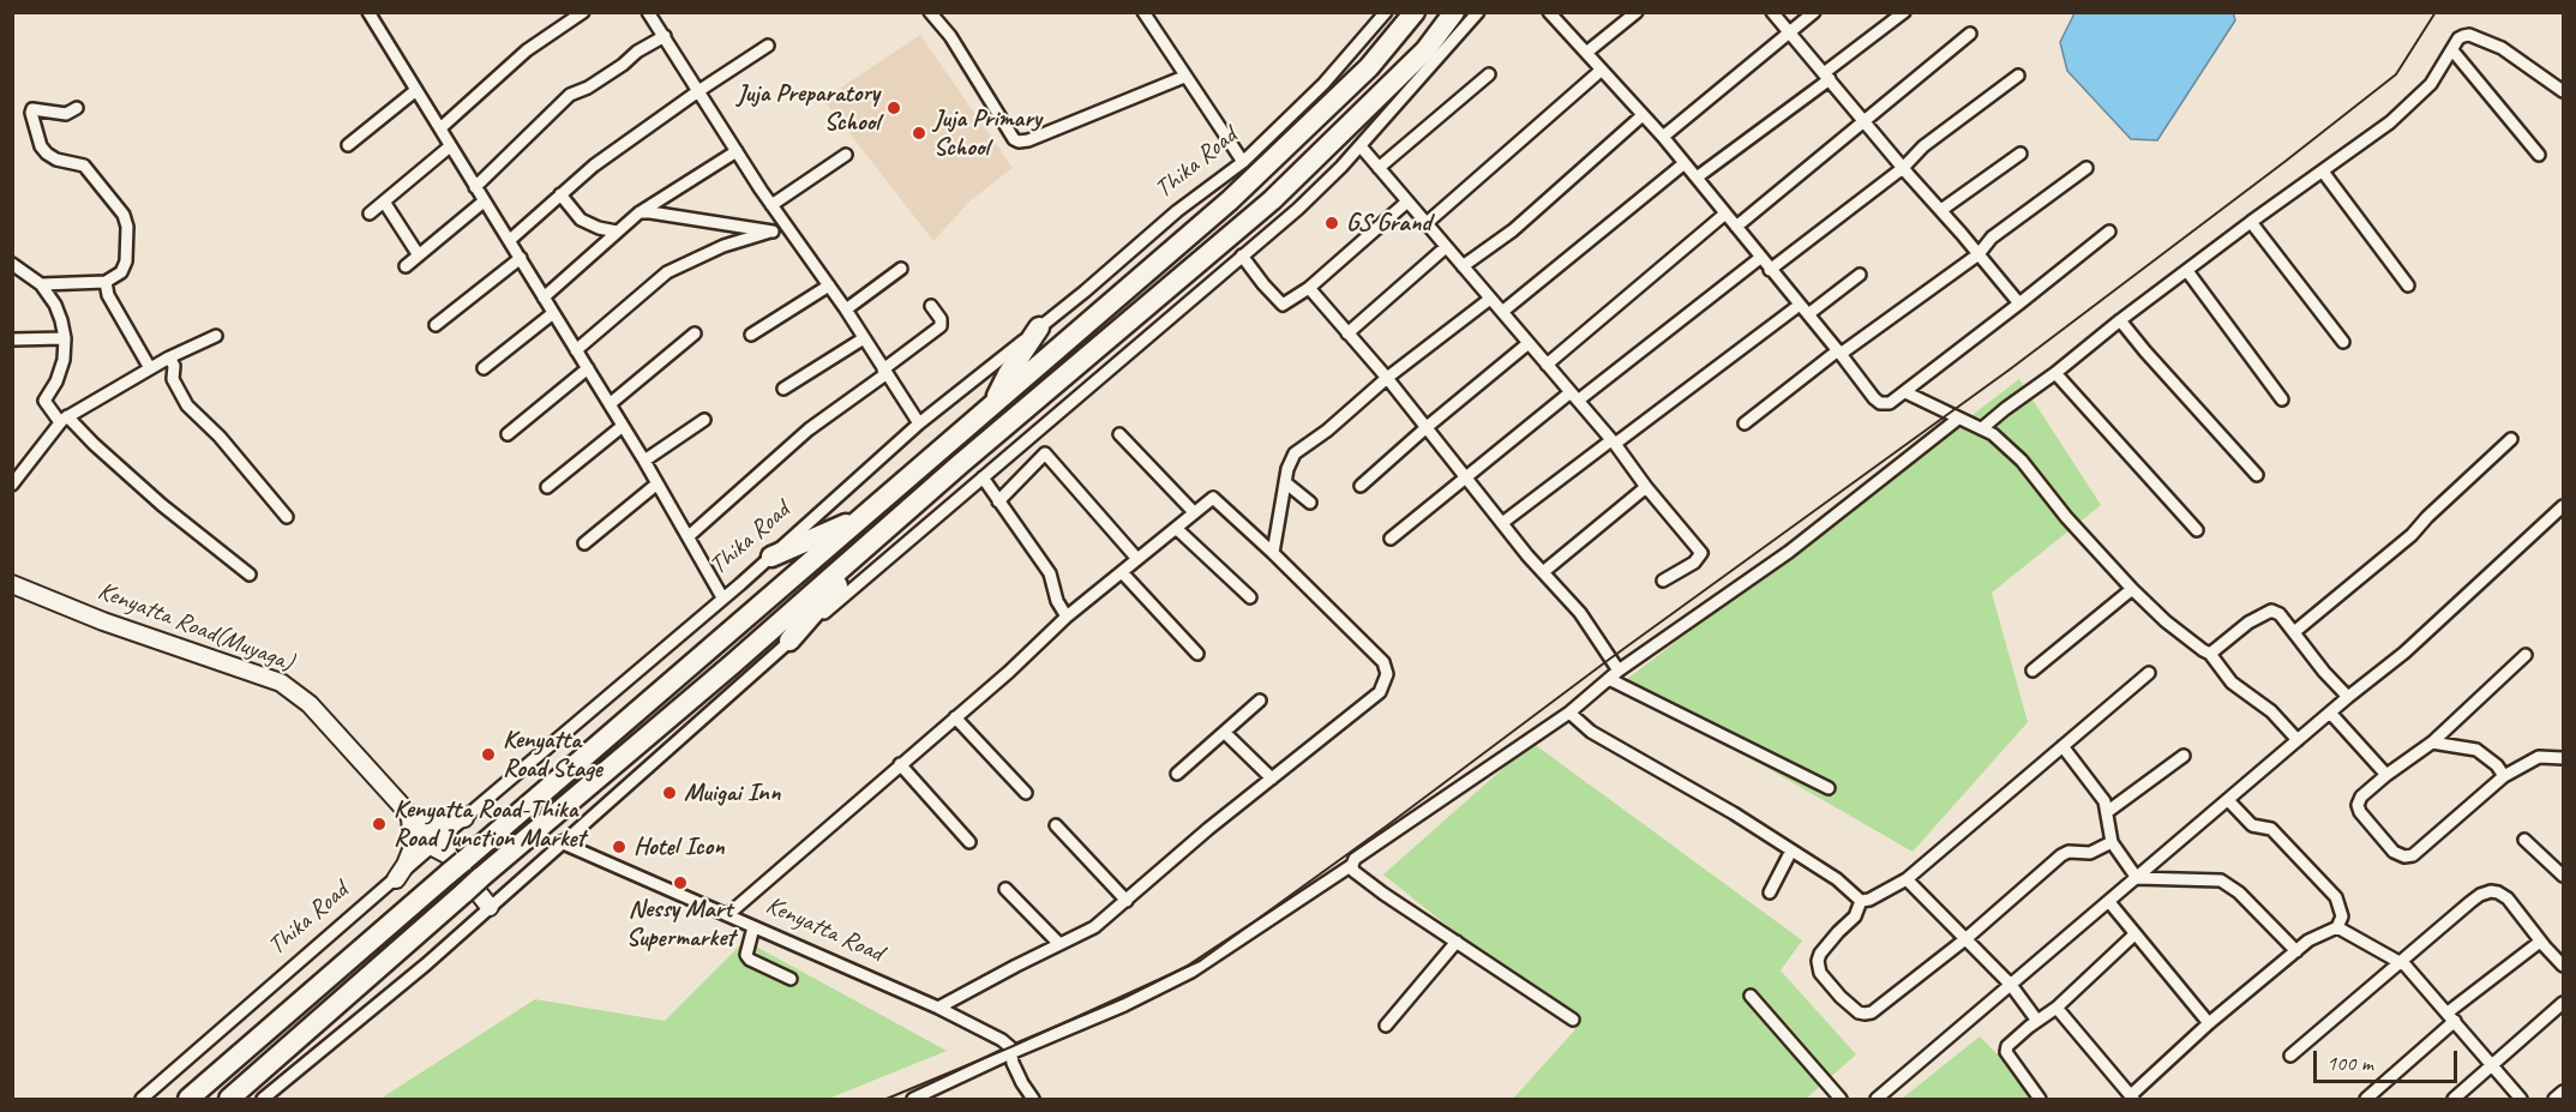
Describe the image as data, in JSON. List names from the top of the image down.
{
  "streets": {
    "highway": ["Thika Road"],
    "main road": ["Kenyatta Road(Muyaga)"],
    "street": ["Kenyatta Road"]
  },
  "places": [
    "Juja Preparatory School",
    "Juja Primary School",
    "GS Grand",
    "Kenyatta Road Stage",
    "Muigai Inn",
    "Kenyatta Road-Thika Road Junction Market",
    "Hotel Icon",
    "Nessy Mart Supermarket"
  ],
  "scale_bar": "100 m"
}
